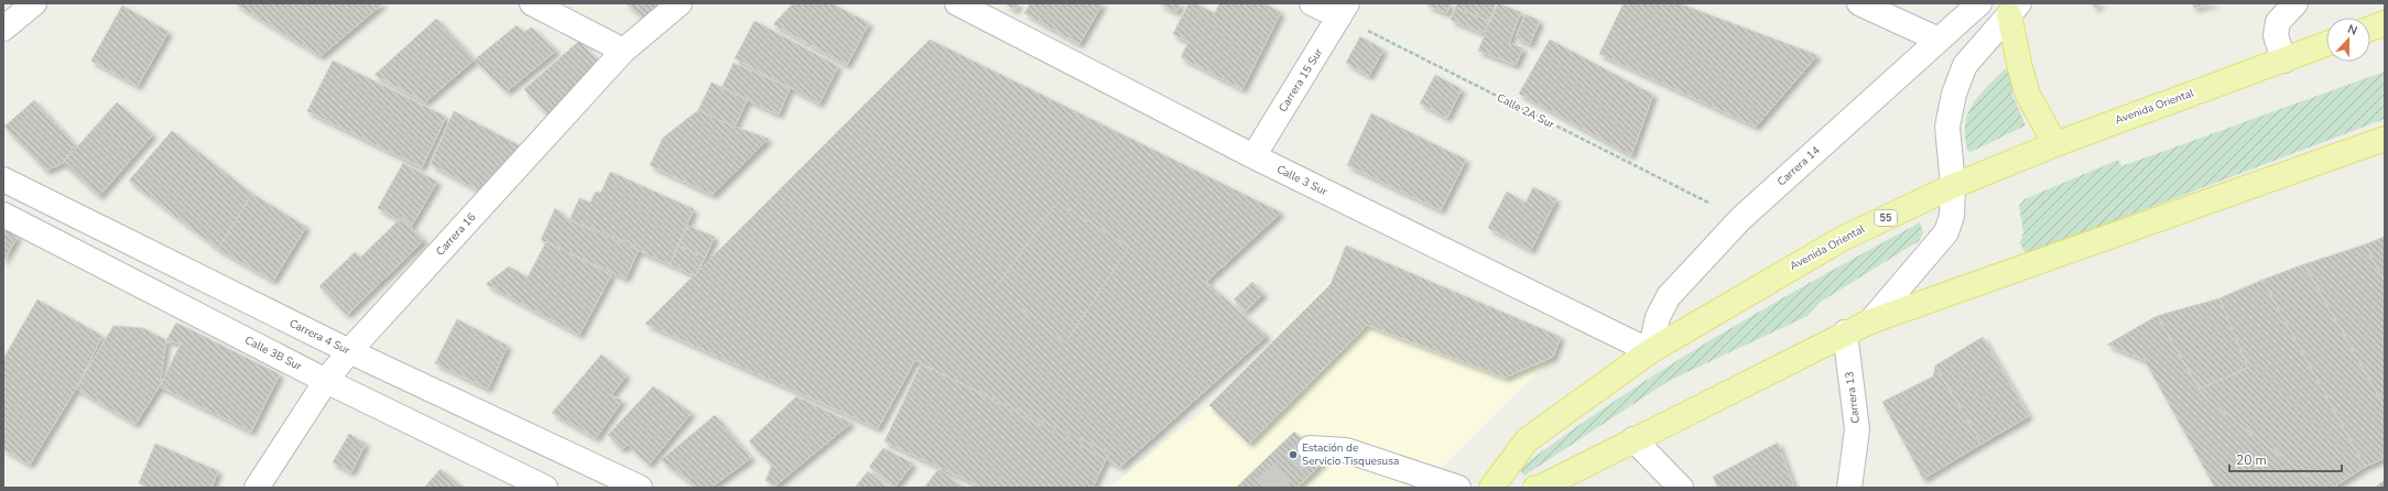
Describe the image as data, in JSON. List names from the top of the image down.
{
  "streets": {
    "main road": ["Avenida Oriental", "55"],
    "street": [
      "Carrera 15 Sur",
      "Carrera 14",
      "Calle 3 Sur",
      "Carrera 16",
      "Carrera 4 Sur",
      "Calle 3B Sur",
      "Carrera 13"
    ],
    "path": ["Calle 2A Sur"]
  },
  "crossings": [
    ["Carrera 15 Sur", "Calle 2A Sur"],
    ["Carrera 15 Sur", "Calle 3 Sur"],
    ["Avenida Oriental", "Carrera 14"],
    ["Avenida Oriental", "Calle 3 Sur"],
    ["Calle 2A Sur", "Carrera 14"],
    ["Carrera 14", "Calle 3 Sur"],
    ["Carrera 16", "Carrera 4 Sur"],
    ["Carrera 16", "Calle 3B Sur"]
  ],
  "places": ["Estación de Servicio Tisquesusa"],
  "scale_bar": "20 m",
  "north": "top"
}
